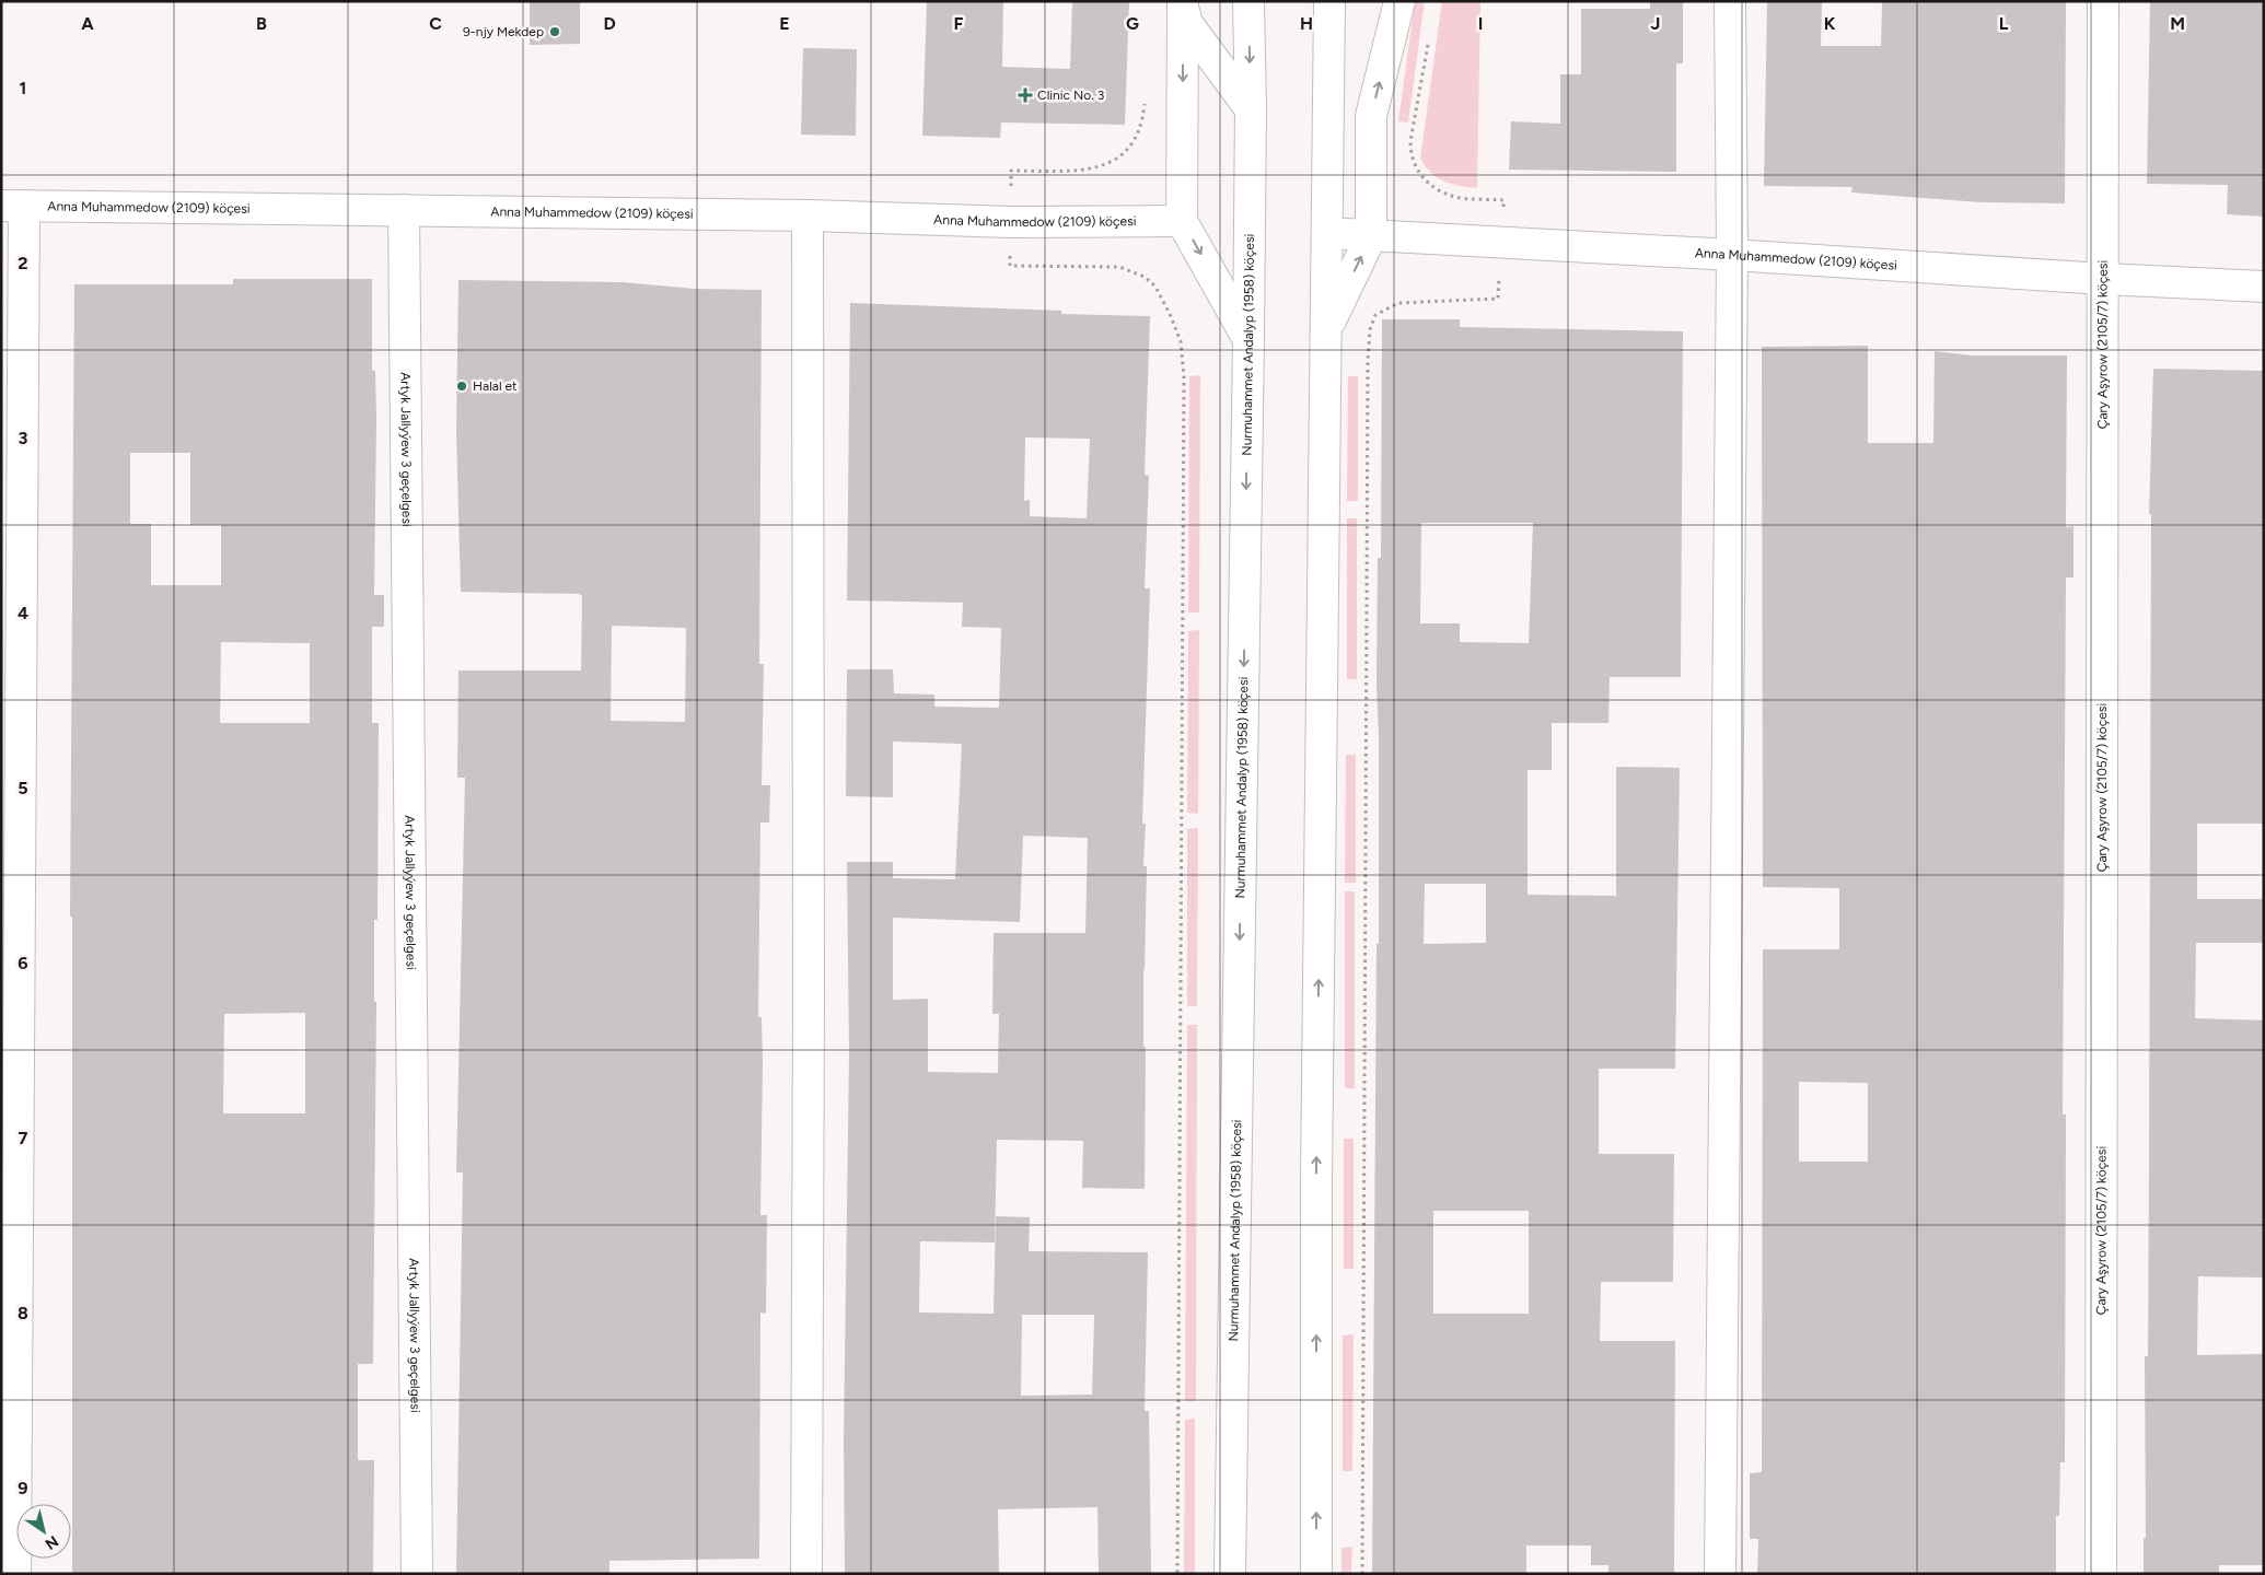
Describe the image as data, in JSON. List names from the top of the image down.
{
  "streets": {
    "street": [
      "Anna Muhammedow (2109) köçesi",
      "Nurmuhammet Andalyp (1958) köçesi",
      "Çary Aşyrow (2105/7) köçesi",
      "Artyk Jallyýew 3 geçelgesi"
    ]
  },
  "crossings": [
    ["Anna Muhammedow (2109) köçesi", "Çary Aşyrow (2105/7) köçesi"],
    ["Anna Muhammedow (2109) köçesi", "Artyk Jallyýew 3 geçelgesi"]
  ],
  "places": {
    "other": ["9-njy Mekdep", "Halal et"],
    "health": ["Clinic No. 3"]
  },
  "north": "bottom right",
  "grid": {
    "columns": [
      "A",
      "B",
      "C",
      "D",
      "E",
      "F",
      "G",
      "H",
      "I",
      "J",
      "K",
      "L",
      "M"
    ],
    "rows": [
      "1",
      "2",
      "3",
      "4",
      "5",
      "6",
      "7",
      "8",
      "9"
    ]
  }
}
